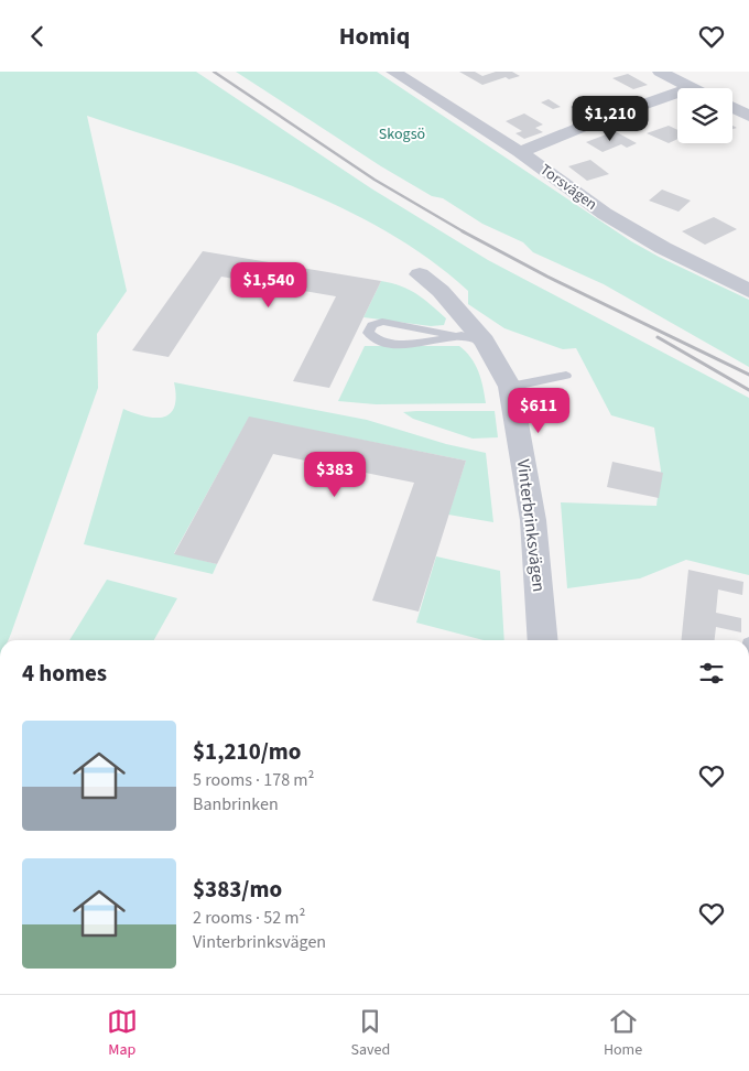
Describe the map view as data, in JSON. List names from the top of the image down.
{
  "streets": {
    "street": ["Torsvägen", "Vinterbrinksvägen"]
  },
  "parks": ["Skogsö"],
  "page": {
    "header": "Homiq",
    "price": [
      "$1,210",
      "$1,540",
      "$611",
      "$383"
    ],
    "heading": "4 homes",
    "list": [
      {
        "name": "$1,210/mo",
        "note": "5 rooms · 178 m² · Banbrinken"
      },
      {
        "name": "$383/mo",
        "note": "2 rooms · 52 m² · Vinterbrinksvägen"
      }
    ],
    "tabs": ["Map", "Saved", "Home"]
  }
}
